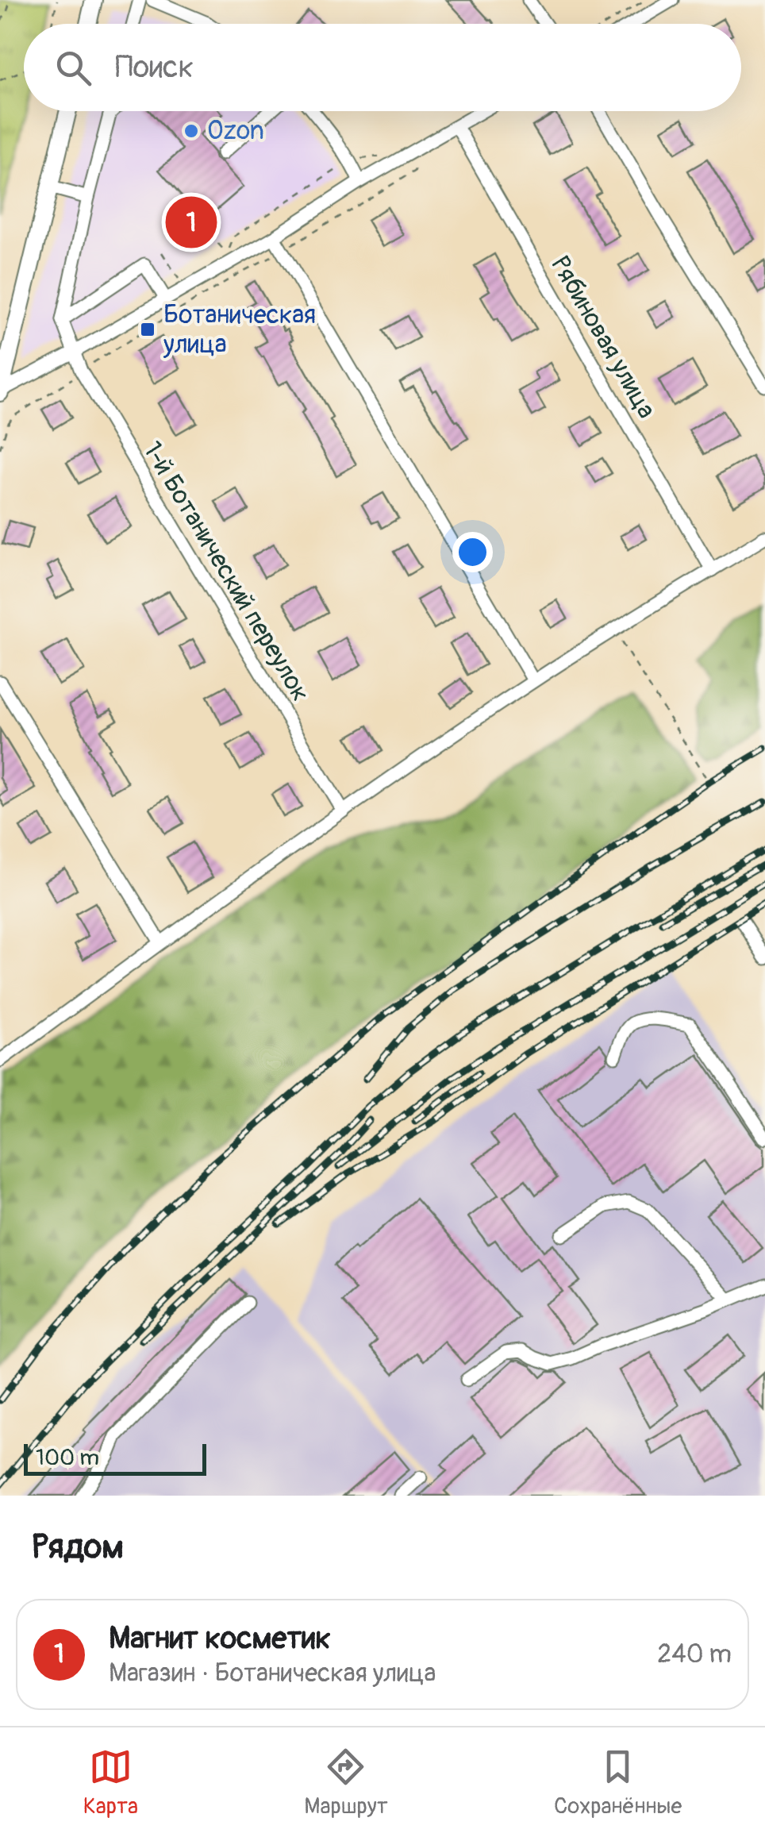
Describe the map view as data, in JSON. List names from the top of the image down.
{
  "streets": {
    "street": ["Рябиновая улица", "1-й Ботанический переулок"]
  },
  "places": {
    "other": ["Ozon"],
    "transit": ["Ботаническая улица"]
  },
  "scale_bar": "100 m",
  "page": {
    "search": "Поиск",
    "pins": "1",
    "scale": "100 m",
    "heading": "Рядом",
    "list": [
      {
        "mark": "1",
        "name": "Магнит косметик",
        "note": "Магазин · Ботаническая улица",
        "value": "240 m"
      }
    ],
    "nav": ["Карта", "Маршрут", "Сохранённые"]
  }
}
